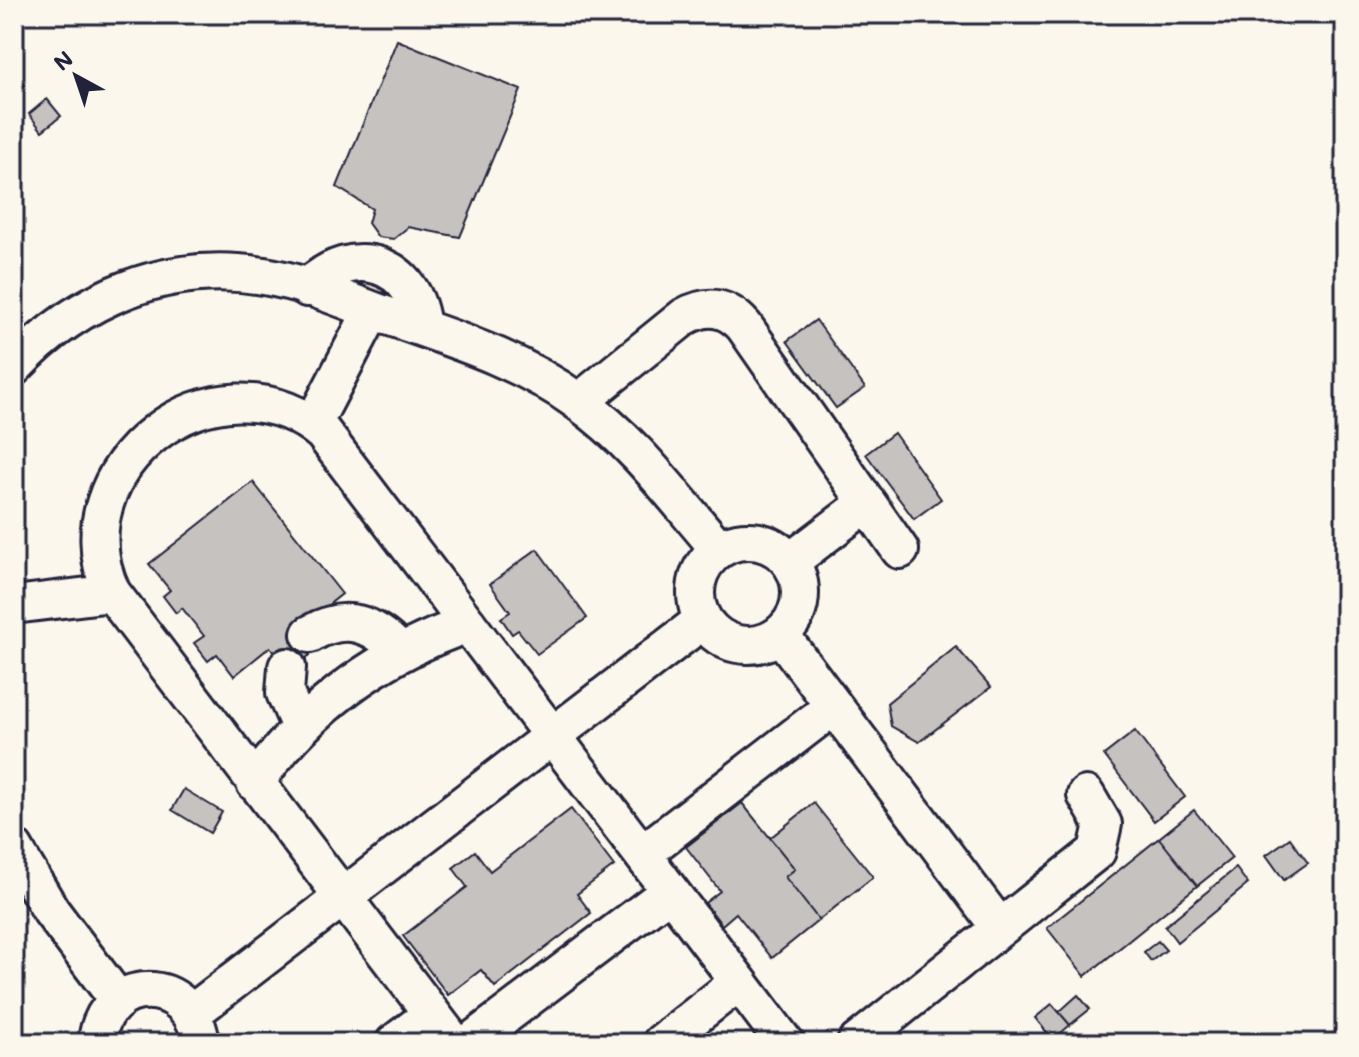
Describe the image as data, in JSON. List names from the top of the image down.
{
  "north": "top left"
}
